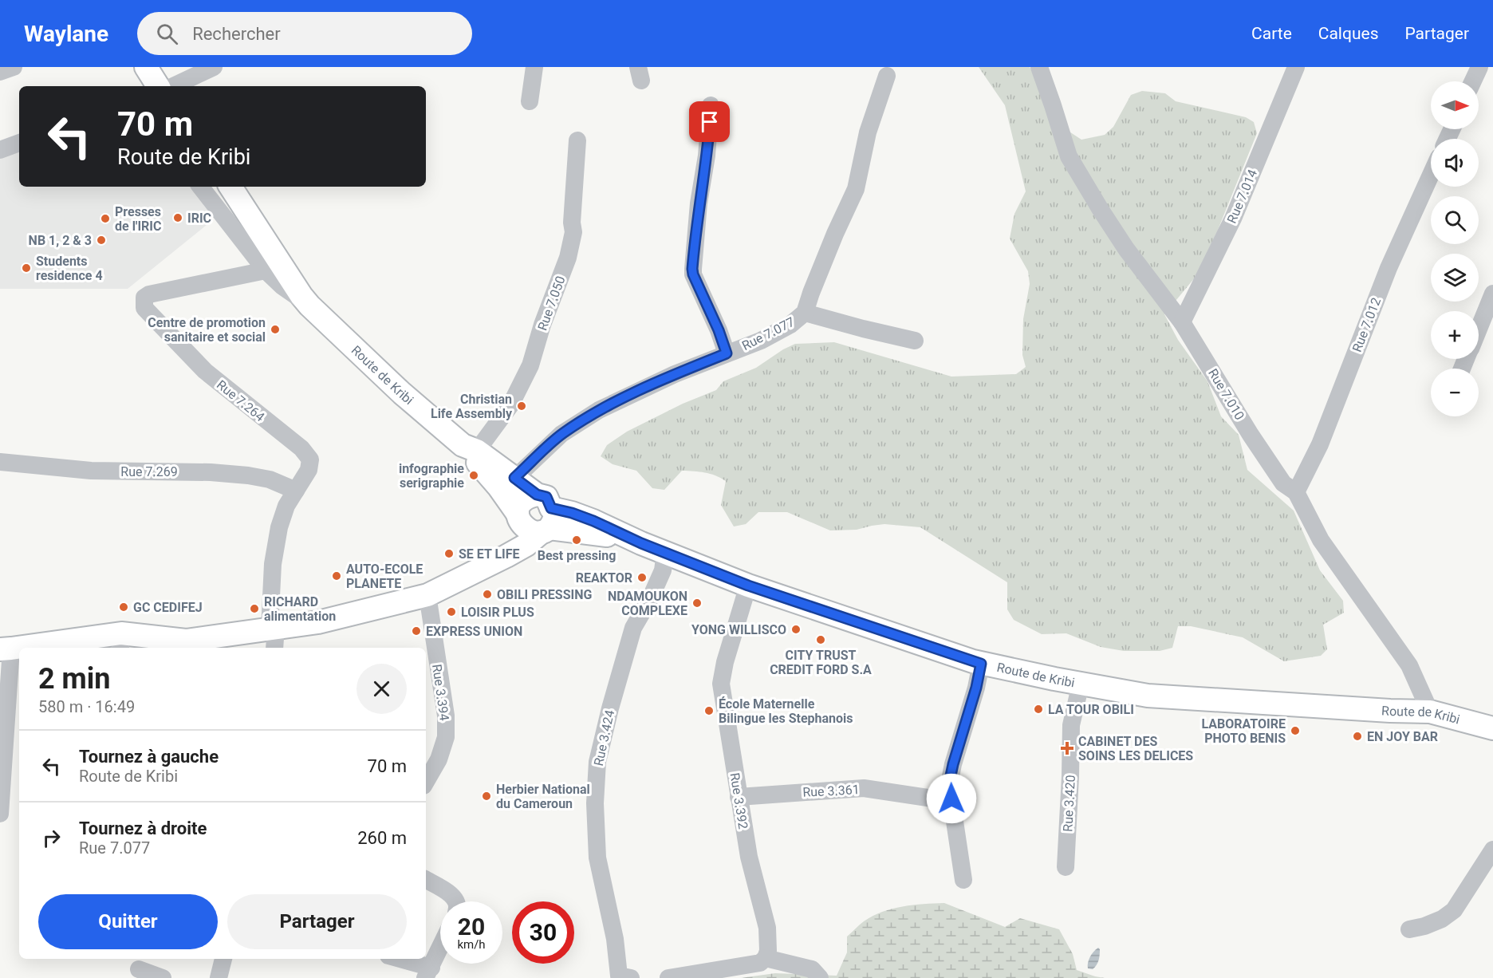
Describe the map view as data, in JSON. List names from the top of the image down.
{
  "streets": {
    "main road": ["Route de Kribi"],
    "street": [
      "Rue 7.014",
      "Rue 7.050",
      "Rue 7.012",
      "Rue 7.077",
      "Rue 7.010",
      "Rue 7.264",
      "Rue 7.269",
      "Rue 3.394",
      "Rue 3.424",
      "Rue 3.361",
      "Rue 3.392",
      "Rue 3.420"
    ]
  },
  "crossings": [
    ["Rue 7.014", "Rue 7.010"],
    ["Rue 7.050", "Route de Kribi"],
    ["Rue 7.012", "Rue 7.010"],
    ["Rue 7.077", "Route de Kribi"],
    ["Route de Kribi", "Rue 7.010"],
    ["Route de Kribi", "Rue 3.424"],
    ["Route de Kribi", "Rue 3.392"],
    ["Route de Kribi", "Rue 3.420"],
    ["Rue 7.264", "Rue 7.269"],
    ["Rue 3.361", "Rue 3.392"]
  ],
  "places": {
    "other": [
      "IRIC",
      "Presses de l'IRIC",
      "NB 1, 2 & 3",
      "Students residence 4",
      "Centre de promotion sanitaire et social",
      "Christian Life Assembly",
      "infographie serigraphie",
      "Best pressing",
      "SE ET LIFE",
      "AUTO-ECOLE PLANETE",
      "REAKTOR",
      "OBILI PRESSING",
      "NDAMOUKON COMPLEXE",
      "GC CEDIFEJ",
      "RICHARD alimentation",
      "LOISIR PLUS",
      "YONG WILLISCO",
      "EXPRESS UNION",
      "CITY TRUST CREDIT FORD S.A",
      "LA TOUR OBILI",
      "École Maternelle Bilingue les Stephanois",
      "LABORATOIRE PHOTO BENIS",
      "EN JOY BAR",
      "Herbier National du Cameroun"
    ],
    "health": ["CABINET DES SOINS LES DELICES"]
  },
  "north": "right",
  "page": {
    "header": "Waylane",
    "search": "Rechercher",
    "nav": ["Carte", "Calques", "Partager"],
    "map_buttons": ["+", "−"],
    "turn": ["70 m", "Route de Kribi"],
    "heading": ["2 min", "580 m · 16:49"],
    "list": [
      {
        "name": "Tournez à gauche",
        "note": "Route de Kribi",
        "value": "70 m"
      },
      {
        "name": "Tournez à droite",
        "note": "Rue 7.077",
        "value": "260 m"
      }
    ],
    "buttons": ["Quitter", "Partager"],
    "speed": "20 km/h",
    "limit": "30"
  }
}
